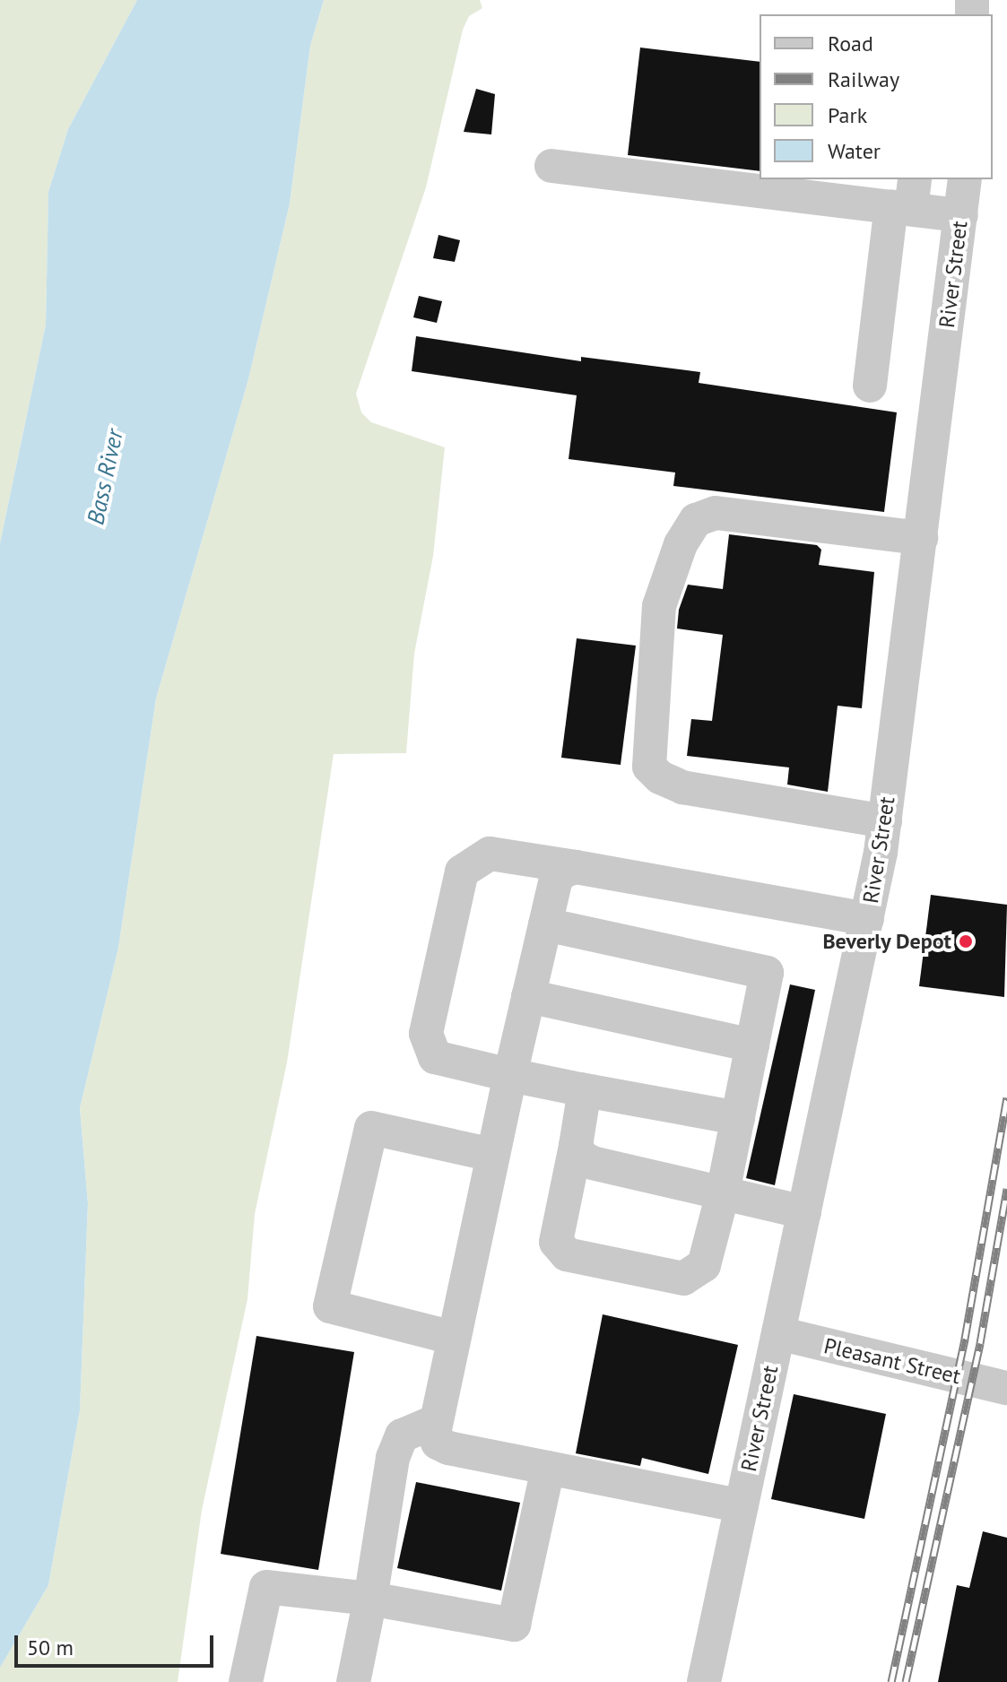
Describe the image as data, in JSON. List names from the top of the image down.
{
  "streets": {
    "street": ["River Street", "Pleasant Street"]
  },
  "crossings": [
    ["River Street", "Pleasant Street"]
  ],
  "water": ["Bass River"],
  "places": ["Beverly Depot"],
  "legend": [
    "Road",
    "Railway",
    "Park",
    "Water"
  ],
  "scale_bar": "50 m"
}
